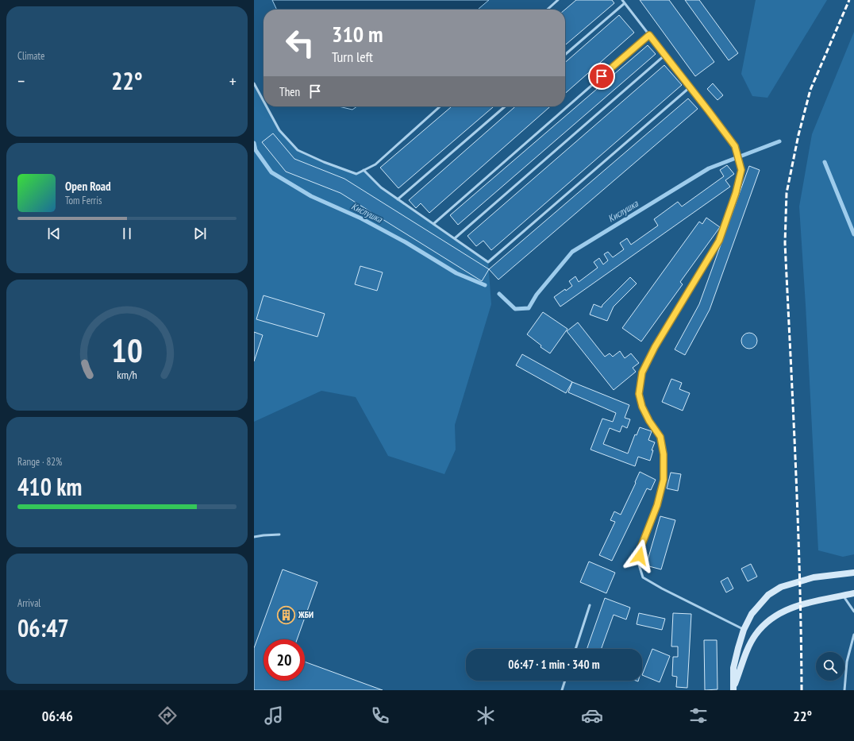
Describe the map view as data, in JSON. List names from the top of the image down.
{
  "water": ["Кислушка"],
  "places": {
    "building": ["ЖБИ"]
  },
  "page": {
    "tile": [
      "Climate",
      ["Range · 82%", "410 km"],
      ["Arrival", "06:47"]
    ],
    "turn": ["310 m", "Turn left"],
    "heat": ["−", "22°", "+"],
    "then": "Then",
    "song": ["Open Road", "Tom Ferris"],
    "limit": "20",
    "trip": "06:47 · 1 min · 340 m",
    "tabs": ["06:46", "22°"],
    "gauge": ["10", "km/h"]
  }
}
